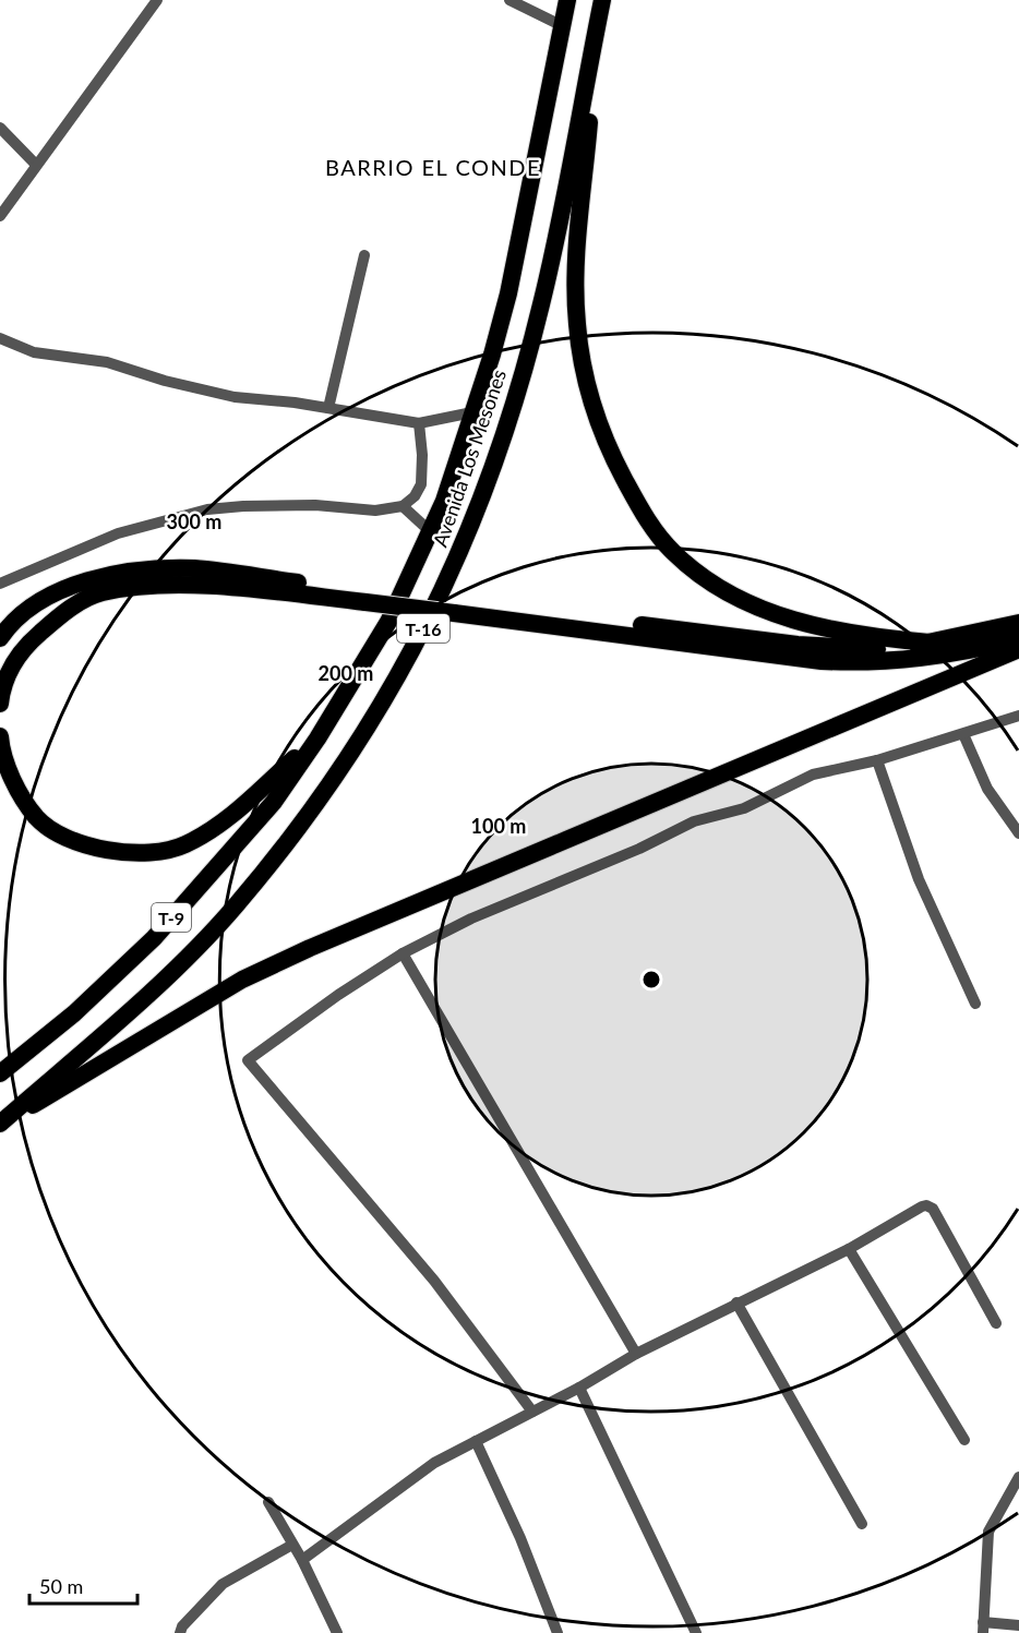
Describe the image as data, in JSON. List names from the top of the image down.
{
  "streets": {
    "highway": ["Avenida Los Mesones", "T-16", "T-9"]
  },
  "districts": ["BARRIO EL CONDE"],
  "scale_bar": "50 m",
  "rings": ["300 m", "200 m", "100 m"]
}
